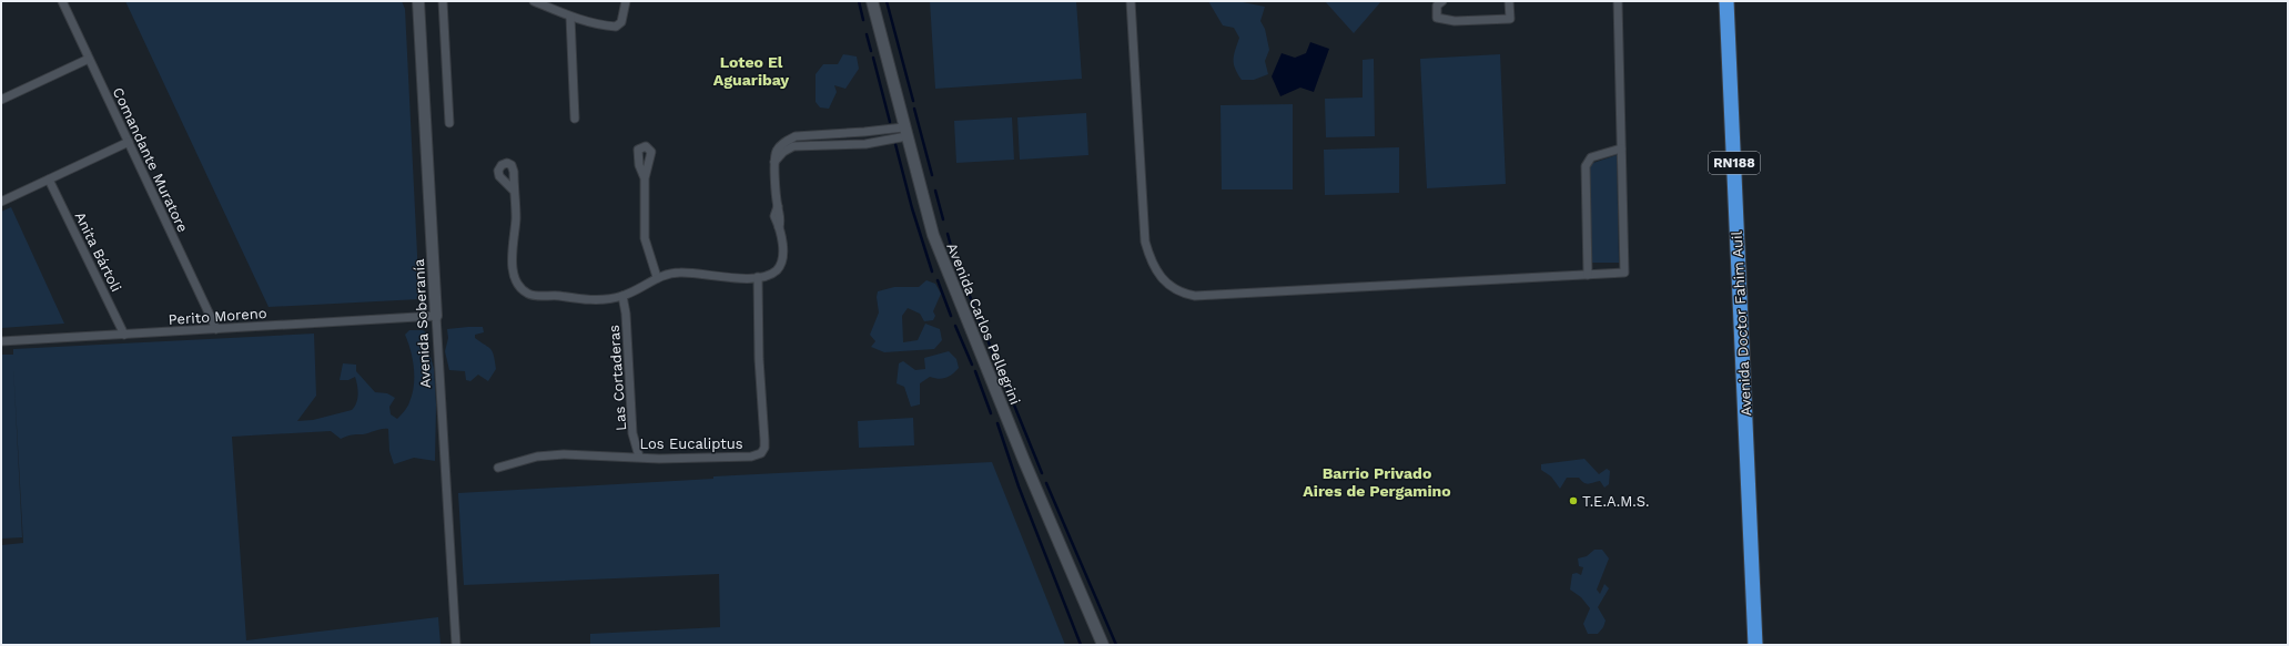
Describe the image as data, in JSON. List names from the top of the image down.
{
  "streets": {
    "highway": ["RN188", "Avenida Doctor Fahim Auil"],
    "main road": ["Avenida Soberanía", "Avenida Carlos Pellegrini"],
    "street": [
      "Comandante Muratore",
      "Anita Bártoli",
      "Perito Moreno",
      "Las Cortaderas",
      "Los Eucaliptus"
    ]
  },
  "crossings": [
    ["Comandante Muratore", "Perito Moreno"],
    ["Anita Bártoli", "Perito Moreno"],
    ["Perito Moreno", "Avenida Soberanía"],
    ["Las Cortaderas", "Los Eucaliptus"]
  ],
  "districts": ["Loteo El Aguaribay", "Barrio Privado Aires de Pergamino"],
  "places": ["T.E.A.M.S."]
}
